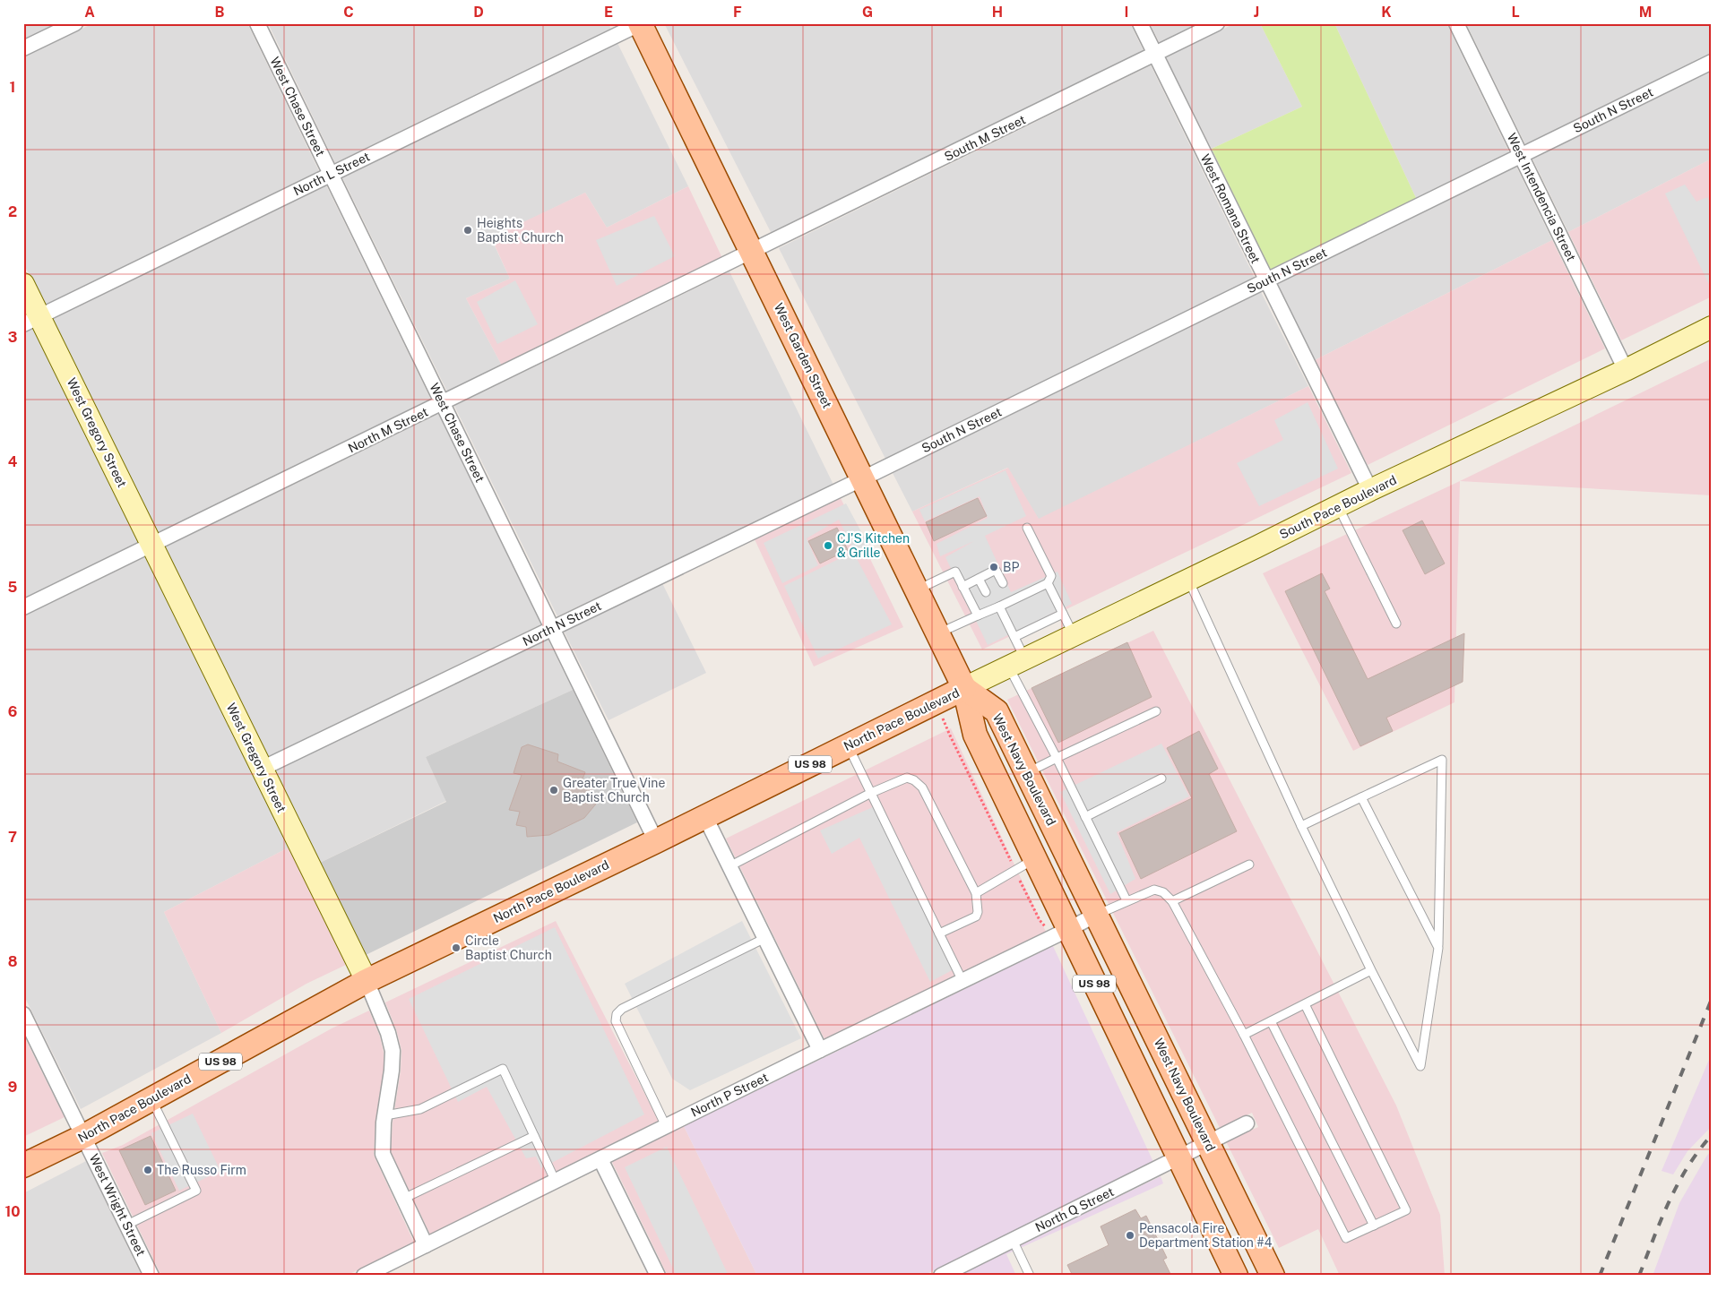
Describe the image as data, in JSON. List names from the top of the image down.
{
  "streets": {
    "main road": [
      "West Garden Street",
      "West Gregory Street",
      "South Pace Boulevard",
      "North Pace Boulevard",
      "US 98",
      "West Navy Boulevard"
    ],
    "street": [
      "West Chase Street",
      "South N Street",
      "South M Street",
      "North L Street",
      "West Intendencia Street",
      "West Romana Street",
      "North M Street",
      "North N Street",
      "North P Street",
      "West Wright Street",
      "North Q Street"
    ]
  },
  "crossings": [
    ["West Chase Street", "North L Street"],
    ["West Chase Street", "North M Street"],
    ["West Chase Street", "North N Street"],
    ["West Chase Street", "North Pace Boulevard"],
    ["South N Street", "West Intendencia Street"],
    ["South N Street", "West Romana Street"],
    ["South N Street", "West Garden Street"],
    ["South N Street", "North N Street"],
    ["South M Street", "West Romana Street"],
    ["South M Street", "West Garden Street"],
    ["South M Street", "North M Street"],
    ["North L Street", "West Garden Street"],
    ["North L Street", "West Gregory Street"],
    ["West Intendencia Street", "South Pace Boulevard"],
    ["West Romana Street", "South Pace Boulevard"],
    ["West Garden Street", "North M Street"],
    ["West Garden Street", "South Pace Boulevard"],
    ["West Garden Street", "North N Street"],
    ["West Garden Street", "North Pace Boulevard"],
    ["West Garden Street", "West Navy Boulevard"],
    ["North M Street", "West Gregory Street"],
    ["West Gregory Street", "North N Street"],
    ["West Gregory Street", "North Pace Boulevard"],
    ["West Gregory Street", "North P Street"],
    ["South Pace Boulevard", "North Pace Boulevard"],
    ["South Pace Boulevard", "West Navy Boulevard"],
    ["North Pace Boulevard", "West Navy Boulevard"],
    ["North Pace Boulevard", "West Wright Street"],
    ["West Navy Boulevard", "North P Street"],
    ["West Navy Boulevard", "North Q Street"]
  ],
  "places": [
    "Heights Baptist Church",
    "CJ'S Kitchen & Grille",
    "BP",
    "Greater True Vine Baptist Church",
    "Circle Baptist Church",
    "The Russo Firm",
    "Pensacola Fire Department Station #4"
  ],
  "grid": {
    "columns": [
      "A",
      "B",
      "C",
      "D",
      "E",
      "F",
      "G",
      "H",
      "I",
      "J",
      "K",
      "L",
      "M"
    ],
    "rows": [
      "1",
      "2",
      "3",
      "4",
      "5",
      "6",
      "7",
      "8",
      "9",
      "10"
    ]
  }
}
